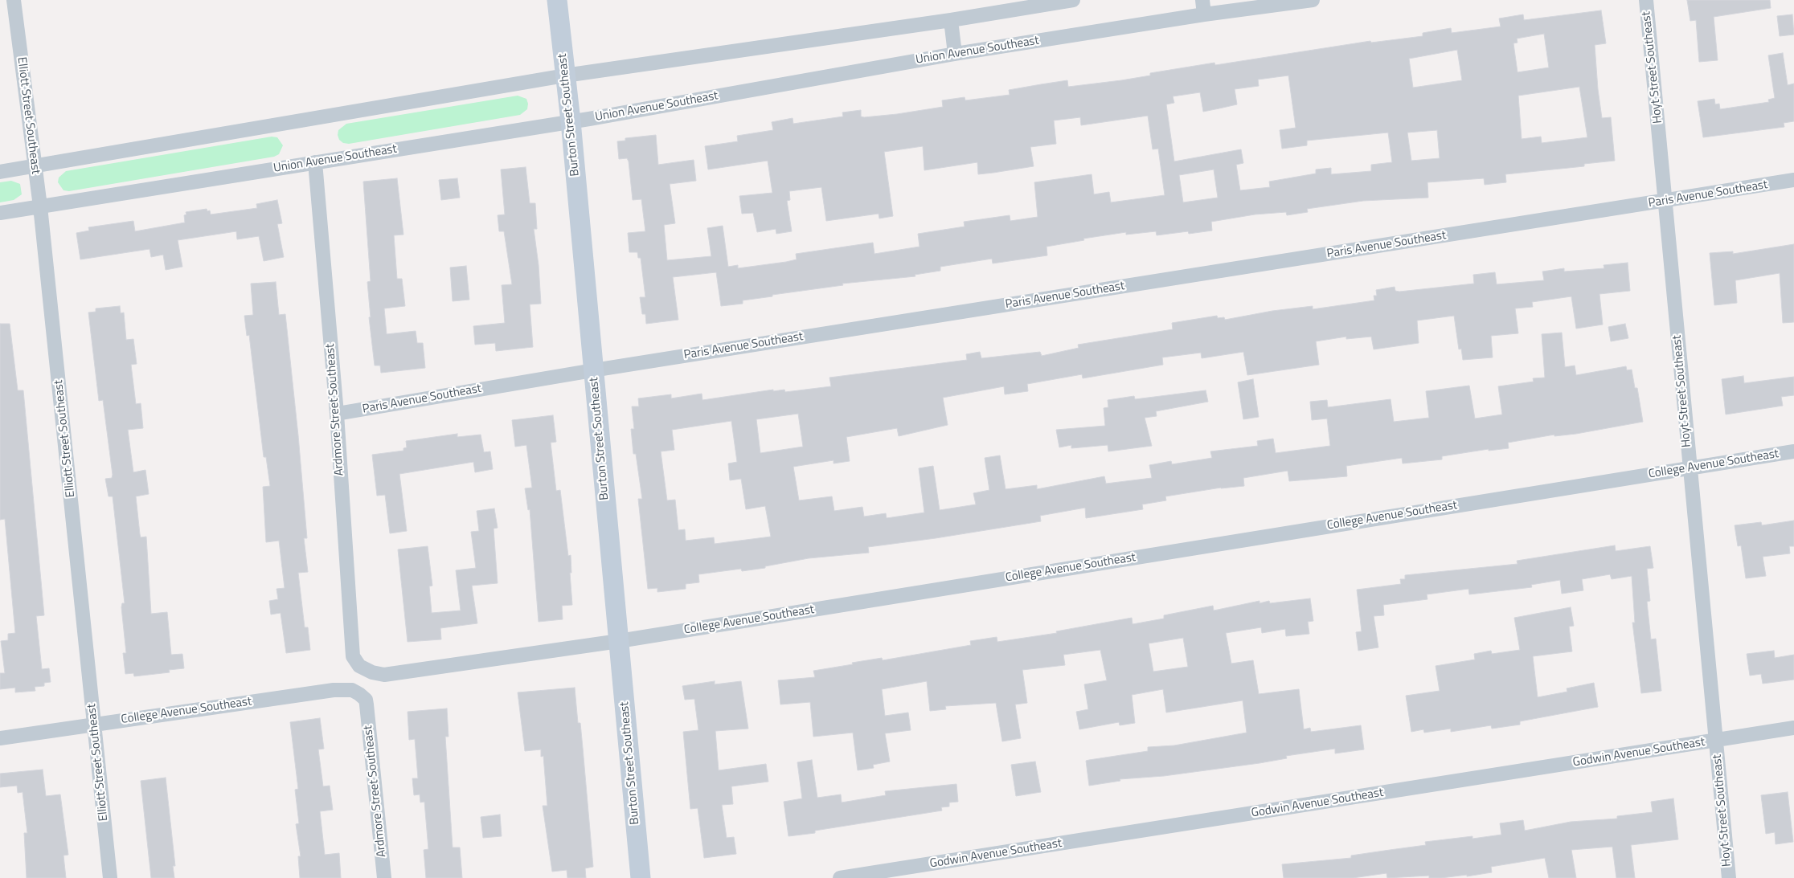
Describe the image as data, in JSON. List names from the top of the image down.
{
  "streets": {
    "main road": ["Burton Street Southeast"],
    "street": [
      "Union Avenue Southeast",
      "Hoyt Street Southeast",
      "Elliott Street Southeast",
      "Paris Avenue Southeast",
      "Ardmore Street Southeast",
      "College Avenue Southeast",
      "Godwin Avenue Southeast"
    ]
  },
  "crossings": [
    ["Union Avenue Southeast", "Burton Street Southeast"],
    ["Union Avenue Southeast", "Elliott Street Southeast"],
    ["Union Avenue Southeast", "Ardmore Street Southeast"],
    ["Hoyt Street Southeast", "Paris Avenue Southeast"],
    ["Hoyt Street Southeast", "College Avenue Southeast"],
    ["Hoyt Street Southeast", "Godwin Avenue Southeast"],
    ["Burton Street Southeast", "Paris Avenue Southeast"],
    ["Burton Street Southeast", "College Avenue Southeast"],
    ["Elliott Street Southeast", "College Avenue Southeast"],
    ["Paris Avenue Southeast", "Ardmore Street Southeast"],
    ["Ardmore Street Southeast", "College Avenue Southeast"]
  ]
}
